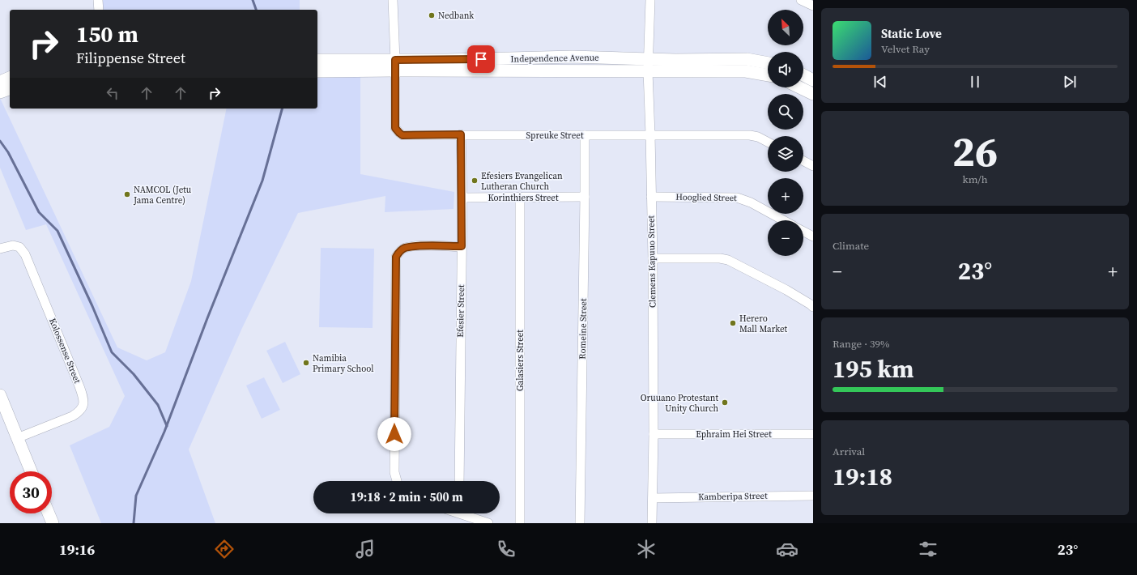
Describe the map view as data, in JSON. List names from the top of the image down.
{
  "streets": {
    "main road": ["Independence Avenue"],
    "street": [
      "Spreuke Street",
      "Korinthiers Street",
      "Hooglied Street",
      "Clemens Kapuuo Street",
      "Efesier Street",
      "Romeine Street",
      "Kolossense Street",
      "Galasiers Street",
      "Ephraim Hei Street",
      "Kamberipa Street"
    ]
  },
  "crossings": [
    ["Independence Avenue", "Spreuke Street"],
    ["Independence Avenue", "Clemens Kapuuo Street"],
    ["Spreuke Street", "Clemens Kapuuo Street"],
    ["Spreuke Street", "Efesier Street"],
    ["Spreuke Street", "Romeine Street"],
    ["Korinthiers Street", "Efesier Street"],
    ["Korinthiers Street", "Romeine Street"],
    ["Korinthiers Street", "Galasiers Street"],
    ["Hooglied Street", "Clemens Kapuuo Street"],
    ["Clemens Kapuuo Street", "Ephraim Hei Street"],
    ["Clemens Kapuuo Street", "Kamberipa Street"]
  ],
  "places": [
    "Nedbank",
    "Efesiers Evangelican Lutheran Church",
    "NAMCOL (Jetu Jama Centre)",
    "Herero Mall Market",
    "Namibia Primary School",
    "Oruuano Protestant Unity Church"
  ],
  "north": "top left",
  "page": {
    "map_buttons": ["+", "−"],
    "turn": ["150 m", "Filippense Street"],
    "song": ["Static Love", "Velvet Ray"],
    "tile": [
      ["26", "km/h"],
      "Climate",
      ["Range · 39%", "195 km"],
      ["Arrival", "19:18"]
    ],
    "heat": ["−", "23°", "+"],
    "limit": "30",
    "trip": "19:18 · 2 min · 500 m",
    "tabs": ["19:16", "23°"]
  }
}
